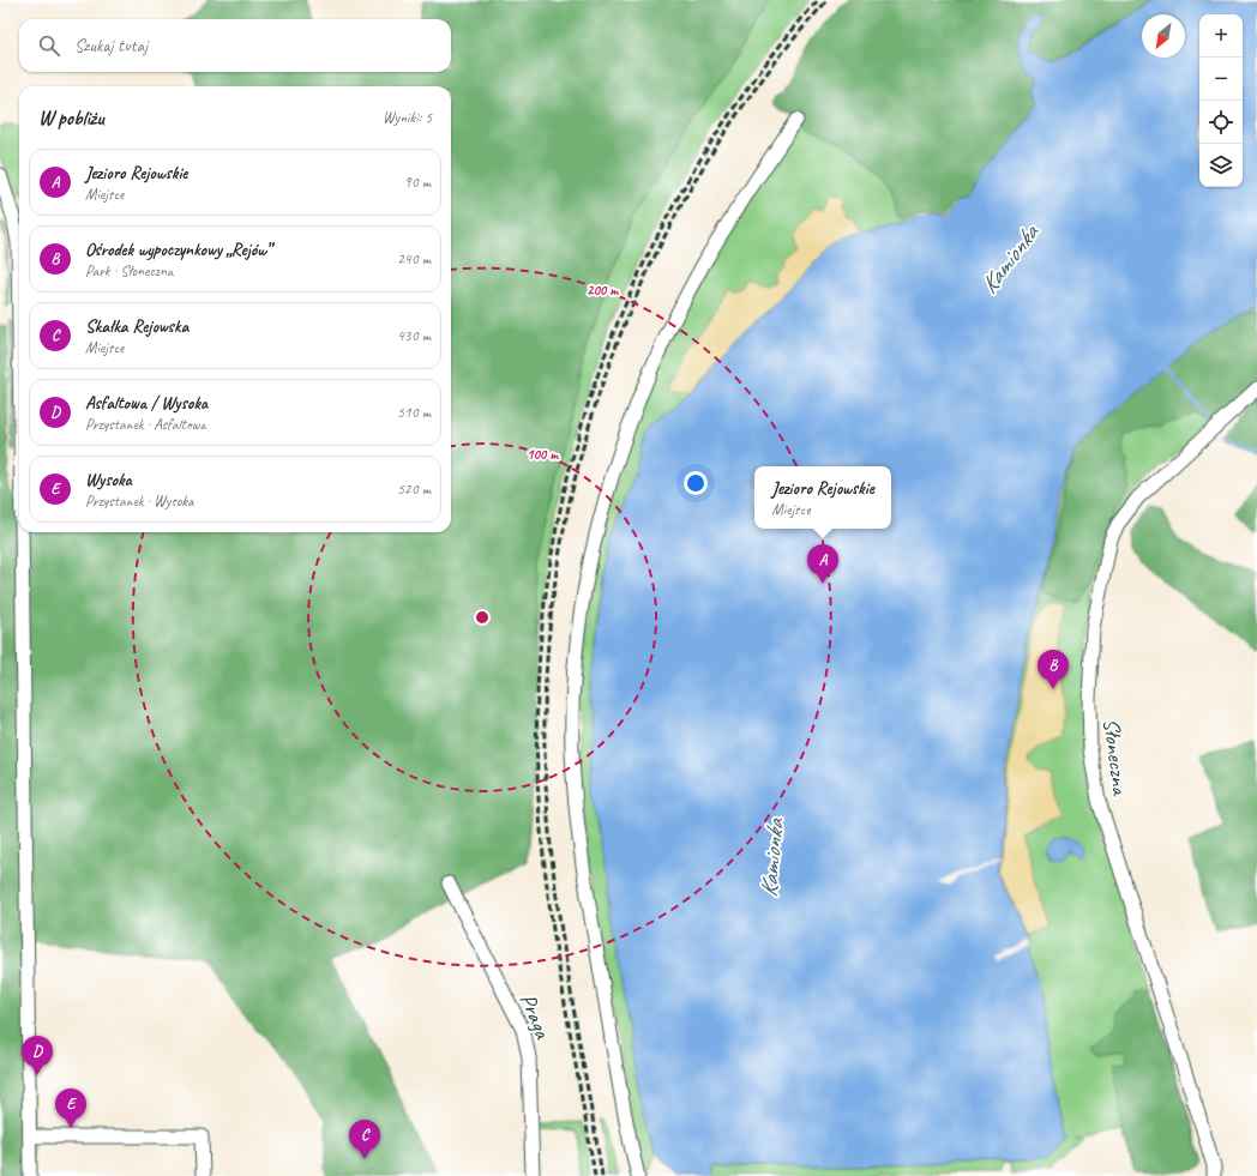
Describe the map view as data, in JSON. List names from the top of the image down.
{
  "streets": {
    "street": ["Słoneczna", "Praga"]
  },
  "water": ["Kamionka"],
  "north": "bottom left",
  "page": {
    "map_buttons": ["+", "−"],
    "search": "Szukaj tutaj",
    "heading": ["W pobliżu", "Wyniki: 5"],
    "list": [
      {
        "mark": "A",
        "name": "Jezioro Rejowskie",
        "note": "Miejsce",
        "value": "90 m"
      },
      {
        "mark": "B",
        "name": "Ośrodek wypoczynkowy „Rejów”",
        "note": "Park · Słoneczna",
        "value": "240 m"
      },
      {
        "mark": "C",
        "name": "Skałka Rejowska",
        "note": "Miejsce",
        "value": "430 m"
      },
      {
        "mark": "D",
        "name": "Asfaltowa / Wysoka",
        "note": "Przystanek · Asfaltowa",
        "value": "510 m"
      },
      {
        "mark": "E",
        "name": "Wysoka",
        "note": "Przystanek · Wysoka",
        "value": "520 m"
      }
    ],
    "popup": ["Jezioro Rejowskie", "Miejsce"],
    "pins": [
      "A",
      "B",
      "D",
      "E",
      "C"
    ]
  },
  "rings": ["200 m", "100 m"]
}
